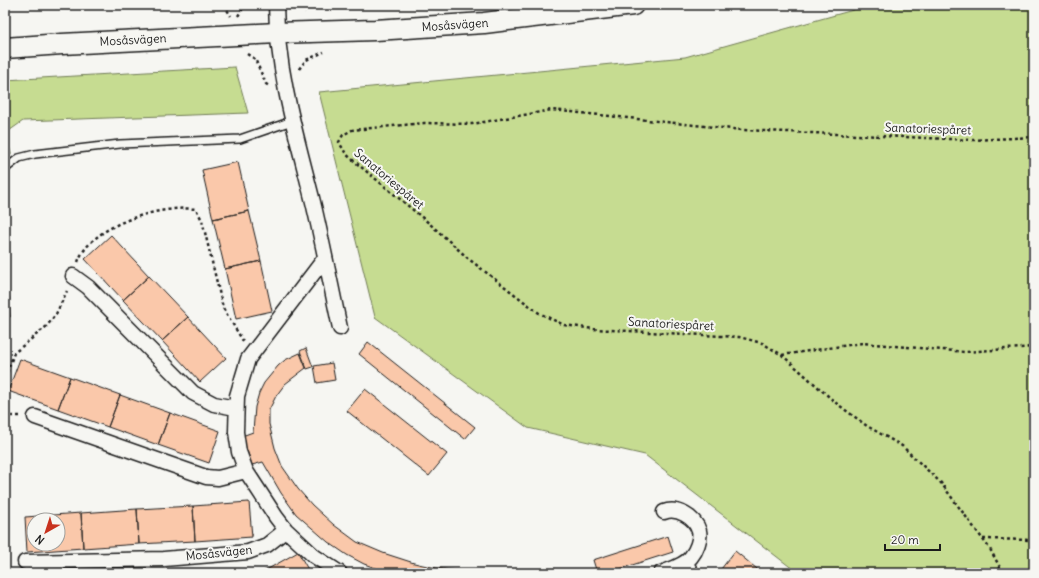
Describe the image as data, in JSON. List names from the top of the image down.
{
  "streets": {
    "main road": ["Mosåsvägen"],
    "path": ["Sanatoriespåret"]
  },
  "scale_bar": "20 m",
  "north": "bottom left"
}
